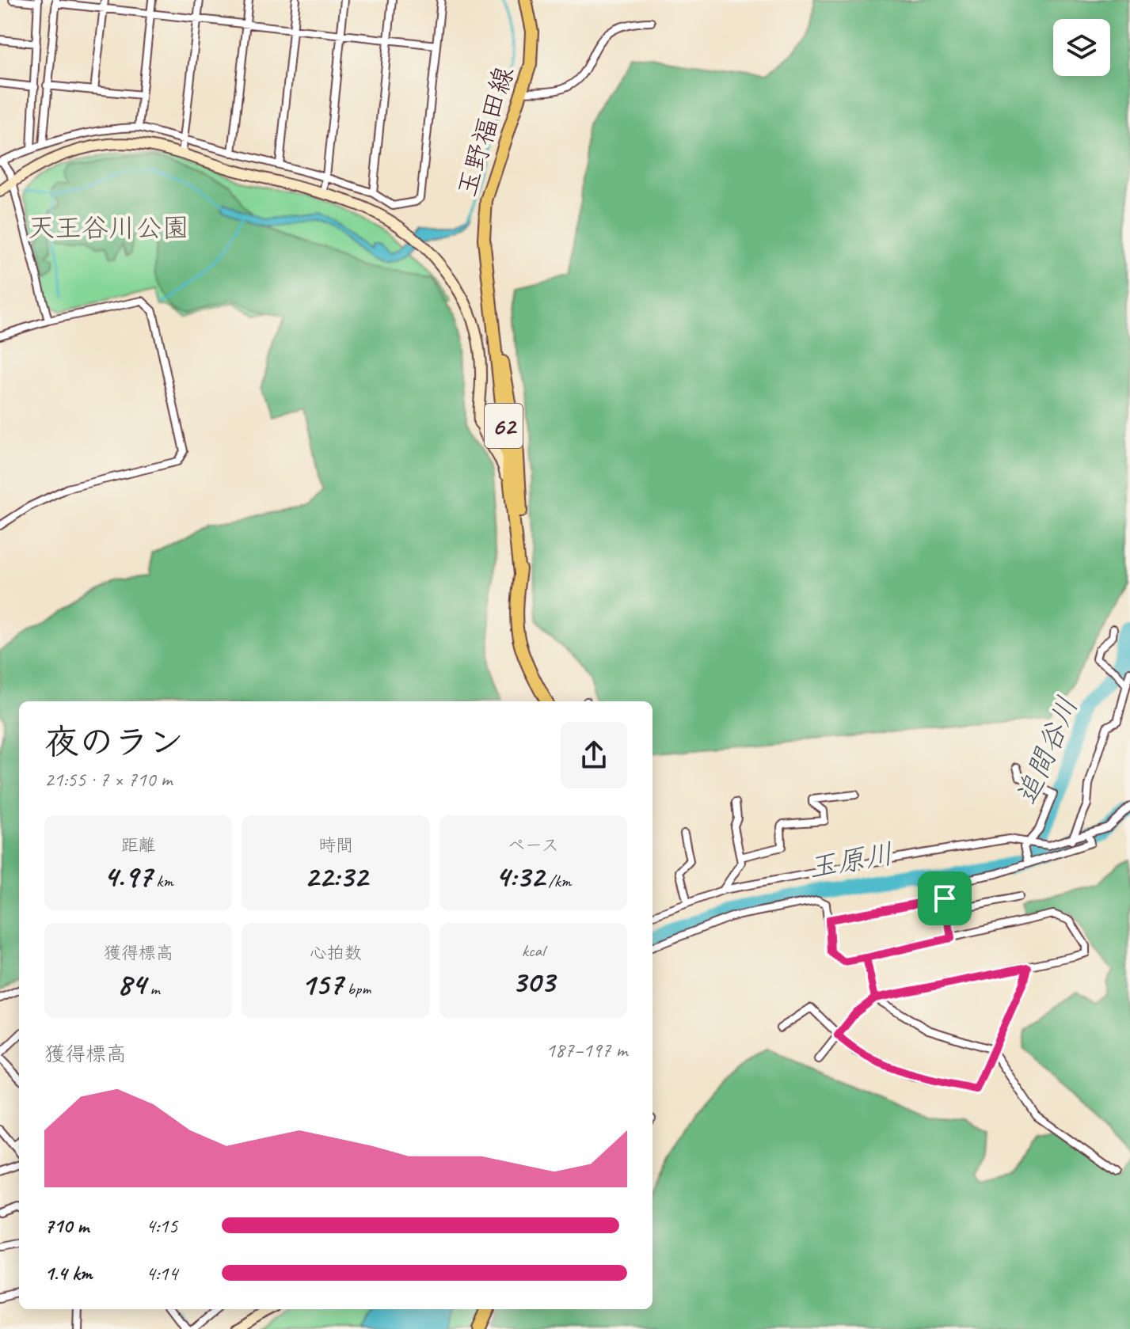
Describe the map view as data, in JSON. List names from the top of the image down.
{
  "streets": {
    "main road": ["玉野福田線", "62"]
  },
  "water": ["追間谷川", "玉原川"],
  "parks": ["天王谷川公園"],
  "page": {
    "heading": ["夜のラン", "21:55 · 7 × 710 m"],
    "stats": [
      ["距離", "4.97 km"],
      ["時間", "22:32"],
      ["ペース", "4:32 /km"],
      ["獲得標高", "84 m"],
      ["心拍数", "157 bpm"],
      ["kcal", "303"]
    ],
    "chart": ["獲得標高", "187–197 m"],
    "list": [
      {
        "name": "710 m",
        "note": "4:15"
      },
      {
        "name": "1.4 km",
        "note": "4:14"
      }
    ]
  }
}
